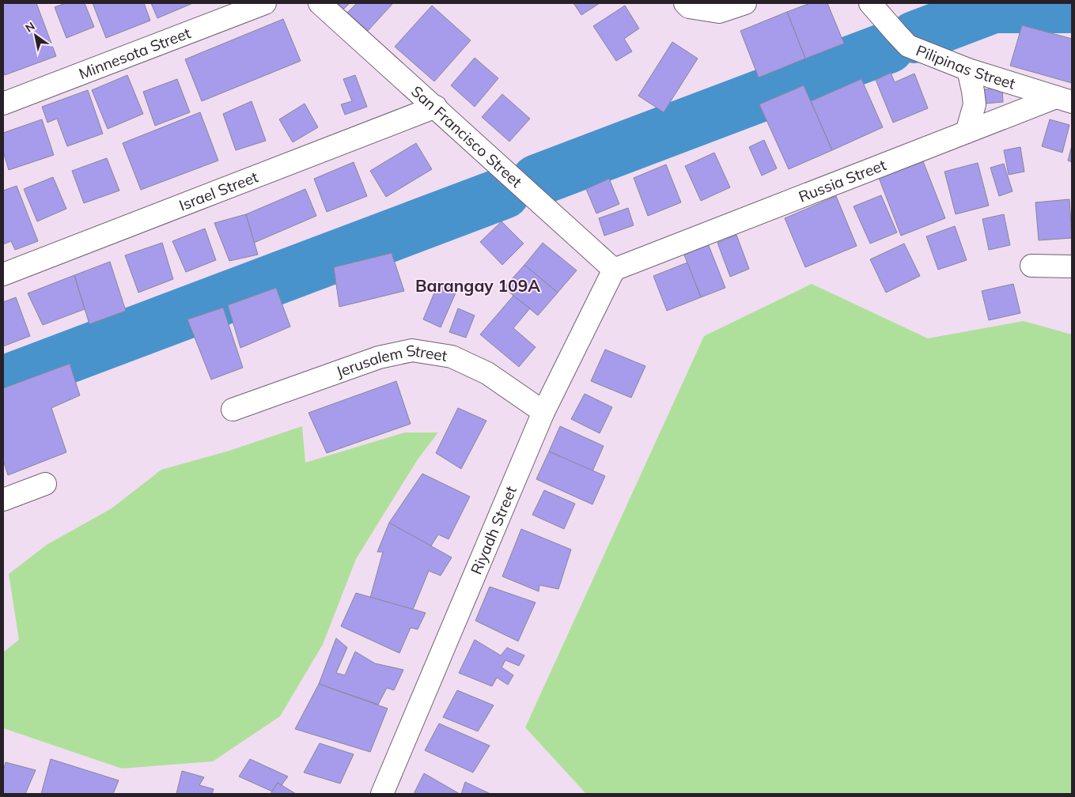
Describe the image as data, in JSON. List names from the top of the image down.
{
  "streets": {
    "street": [
      "Minnesota Street",
      "Pilipinas Street",
      "San Francisco Street",
      "Russia Street",
      "Israel Street",
      "Jerusalem Street",
      "Riyadh Street"
    ]
  },
  "crossings": [
    ["Pilipinas Street", "Russia Street"],
    ["San Francisco Street", "Russia Street"],
    ["San Francisco Street", "Israel Street"],
    ["San Francisco Street", "Riyadh Street"],
    ["Russia Street", "Riyadh Street"],
    ["Jerusalem Street", "Riyadh Street"]
  ],
  "districts": ["Barangay 109A"],
  "north": "top left"
}
